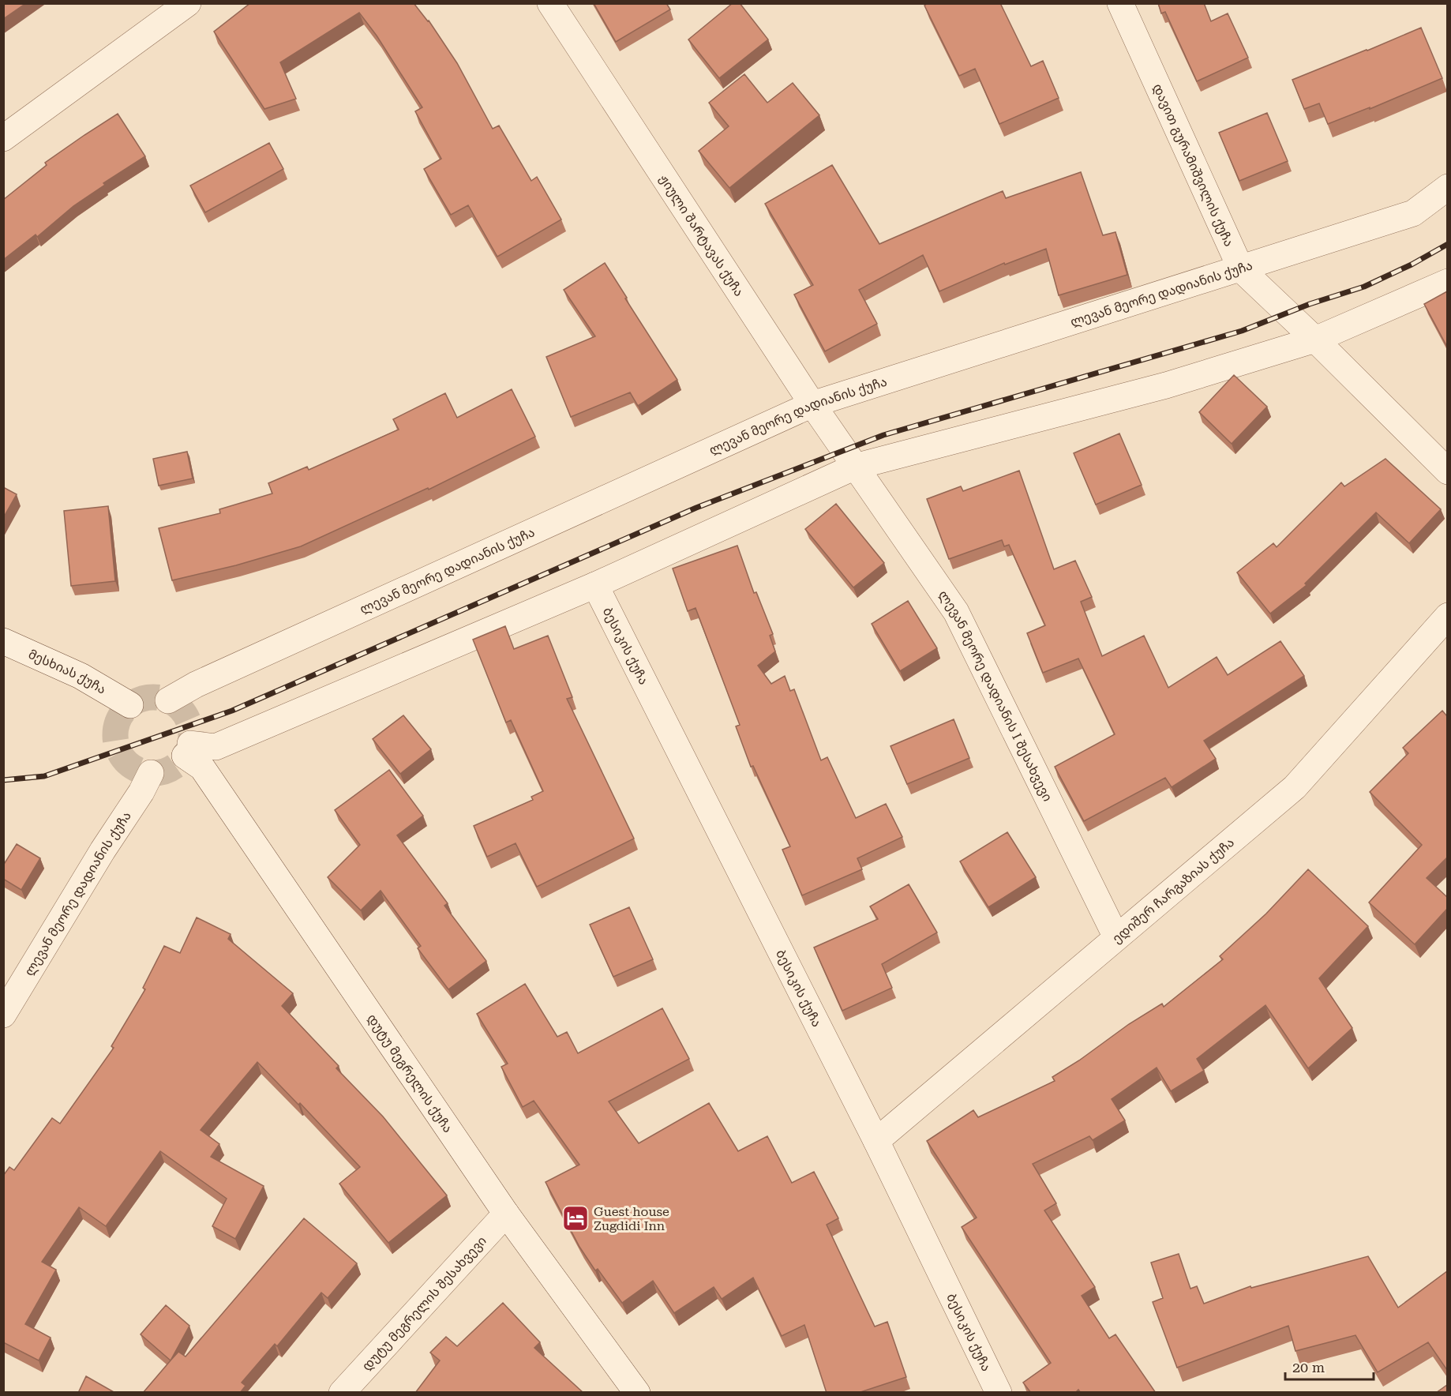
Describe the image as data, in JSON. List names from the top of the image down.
{
  "streets": {
    "street": [
      "დავით გურამიშვილის ქუჩა",
      "ჟიული შარტავას ქუჩა",
      "ლევან მეორე დადიანის ქუჩა",
      "ბესიკის ქუჩა",
      "მესხიას ქუჩა",
      "ლევან მეორე დადიანის I შესახვევი",
      "ედიშერ ჩარგაზიას ქუჩა",
      "დუტუ მეგრელის ქუჩა",
      "დუტუ მეგრელის შესახვევი"
    ]
  },
  "crossings": [
    ["დავით გურამიშვილის ქუჩა", "ლევან მეორე დადიანის ქუჩა"],
    ["ჟიული შარტავას ქუჩა", "ლევან მეორე დადიანის ქუჩა"],
    ["ჟიული შარტავას ქუჩა", "ლევან მეორე დადიანის I შესახვევი"],
    ["ბესიკის ქუჩა", "ედიშერ ჩარგაზიას ქუჩა"],
    ["ბესიკის ქუჩა", "დუტუ მეგრელის ქუჩა"],
    ["ლევან მეორე დადიანის I შესახვევი", "ედიშერ ჩარგაზიას ქუჩა"],
    ["დუტუ მეგრელის ქუჩა", "დუტუ მეგრელის შესახვევი"]
  ],
  "places": {
    "hotel": ["Guest house Zugdidi Inn"]
  },
  "scale_bar": "20 m"
}
